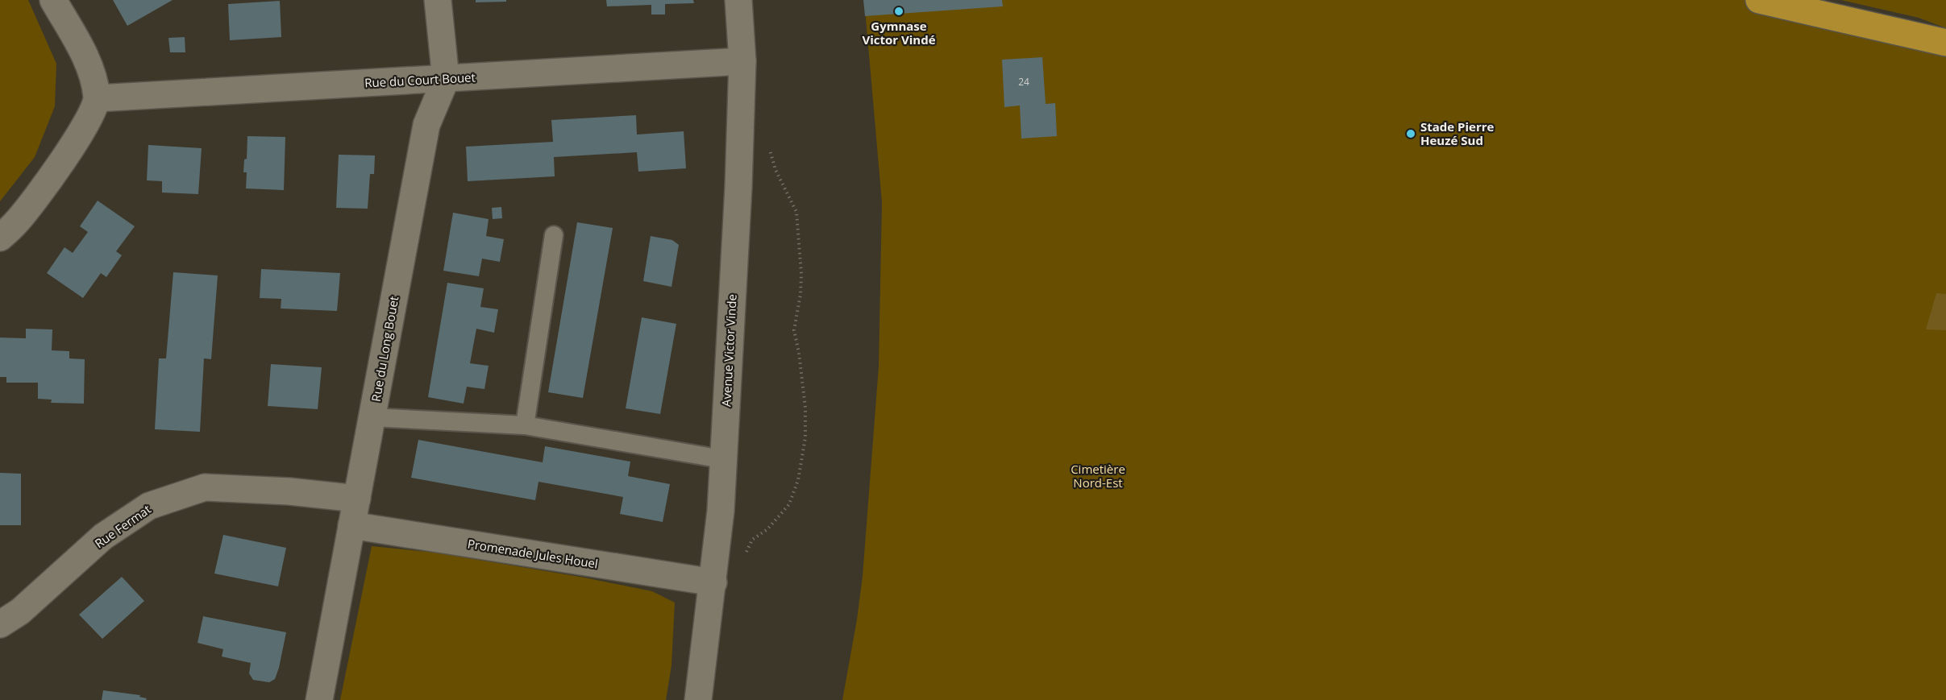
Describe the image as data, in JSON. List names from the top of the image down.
{
  "streets": {
    "street": [
      "Rue du Court Bouet",
      "Rue du Long Bouet",
      "Avenue Victor Vinde",
      "Rue Fermat",
      "Promenade Jules Houel"
    ]
  },
  "crossings": [
    ["Rue du Court Bouet", "Rue du Long Bouet"],
    ["Rue du Court Bouet", "Avenue Victor Vinde"],
    ["Rue du Long Bouet", "Rue Fermat"],
    ["Rue du Long Bouet", "Promenade Jules Houel"],
    ["Avenue Victor Vinde", "Promenade Jules Houel"]
  ],
  "parks": ["Cimetière Nord-Est"],
  "places": ["Gymnase Victor Vindé", "Stade Pierre Heuzé Sud"],
  "house_numbers": ["24"]
}
